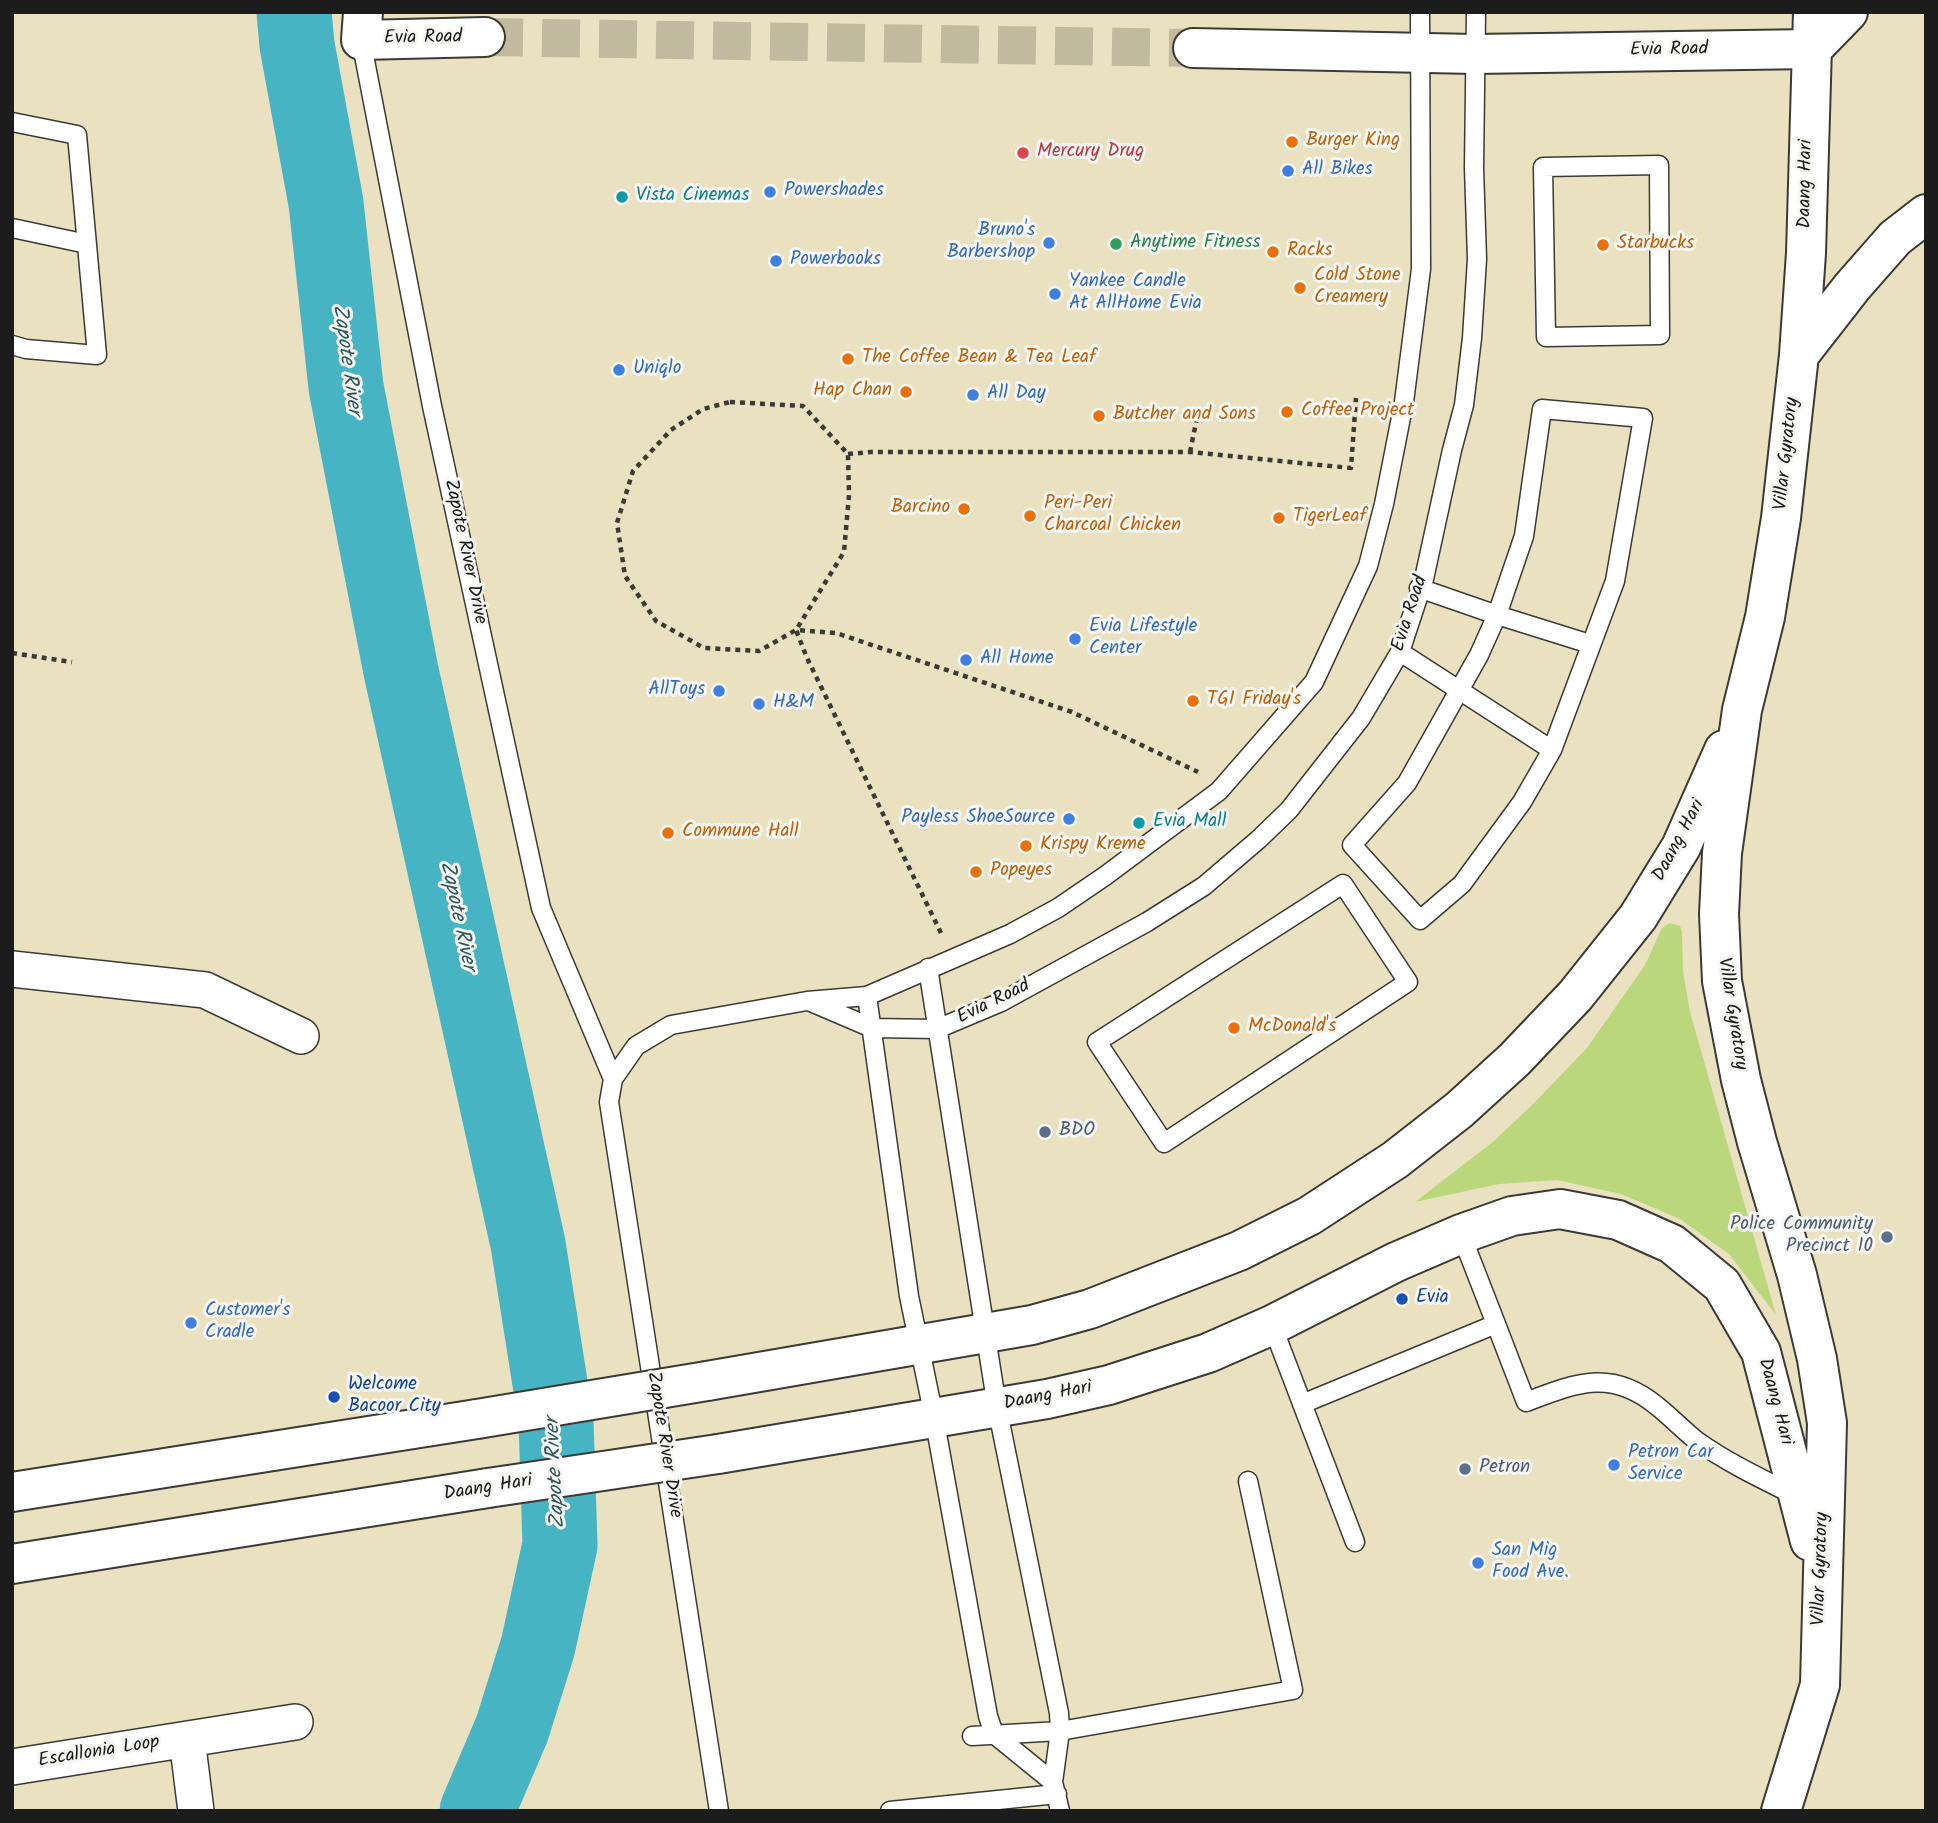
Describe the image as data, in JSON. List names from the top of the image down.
{
  "streets": {
    "main road": ["Evia Road", "Daang Hari", "Villar Gyratory"],
    "street": ["Escallonia Loop"],
    "lane": ["Zapote River Drive"]
  },
  "crossings": [
    ["Evia Road", "Daang Hari"],
    ["Evia Road", "Zapote River Drive"],
    ["Daang Hari", "Villar Gyratory"]
  ],
  "water": ["Zapote River"],
  "places": [
    "Burger King",
    "Mercury Drug",
    "All Bikes",
    "Powershades",
    "Vista Cinemas",
    "Bruno's Barbershop",
    "Anytime Fitness",
    "Starbucks",
    "Racks",
    "Powerbooks",
    "Cold Stone Creamery",
    "Yankee Candle At AllHome Evia",
    "The Coffee Bean & Tea Leaf",
    "Uniqlo",
    "Hap Chan",
    "All Day",
    "Coffee Project",
    "Butcher and Sons",
    "Barcino",
    "Peri-Peri Charcoal Chicken",
    "TigerLeaf",
    "Evia Lifestyle Center",
    "All Home",
    "AllToys",
    "TGI Friday's",
    "H&M",
    "Payless ShoeSource",
    "Evia Mall",
    "Commune Hall",
    "Krispy Kreme",
    "Popeyes",
    "McDonald's",
    "BDO",
    "Police Community Precinct 10",
    "Evia",
    "Customer's Cradle",
    "Welcome Bacoor City",
    "Petron Car Service",
    "Petron",
    "San Mig Food Ave."
  ]
}
